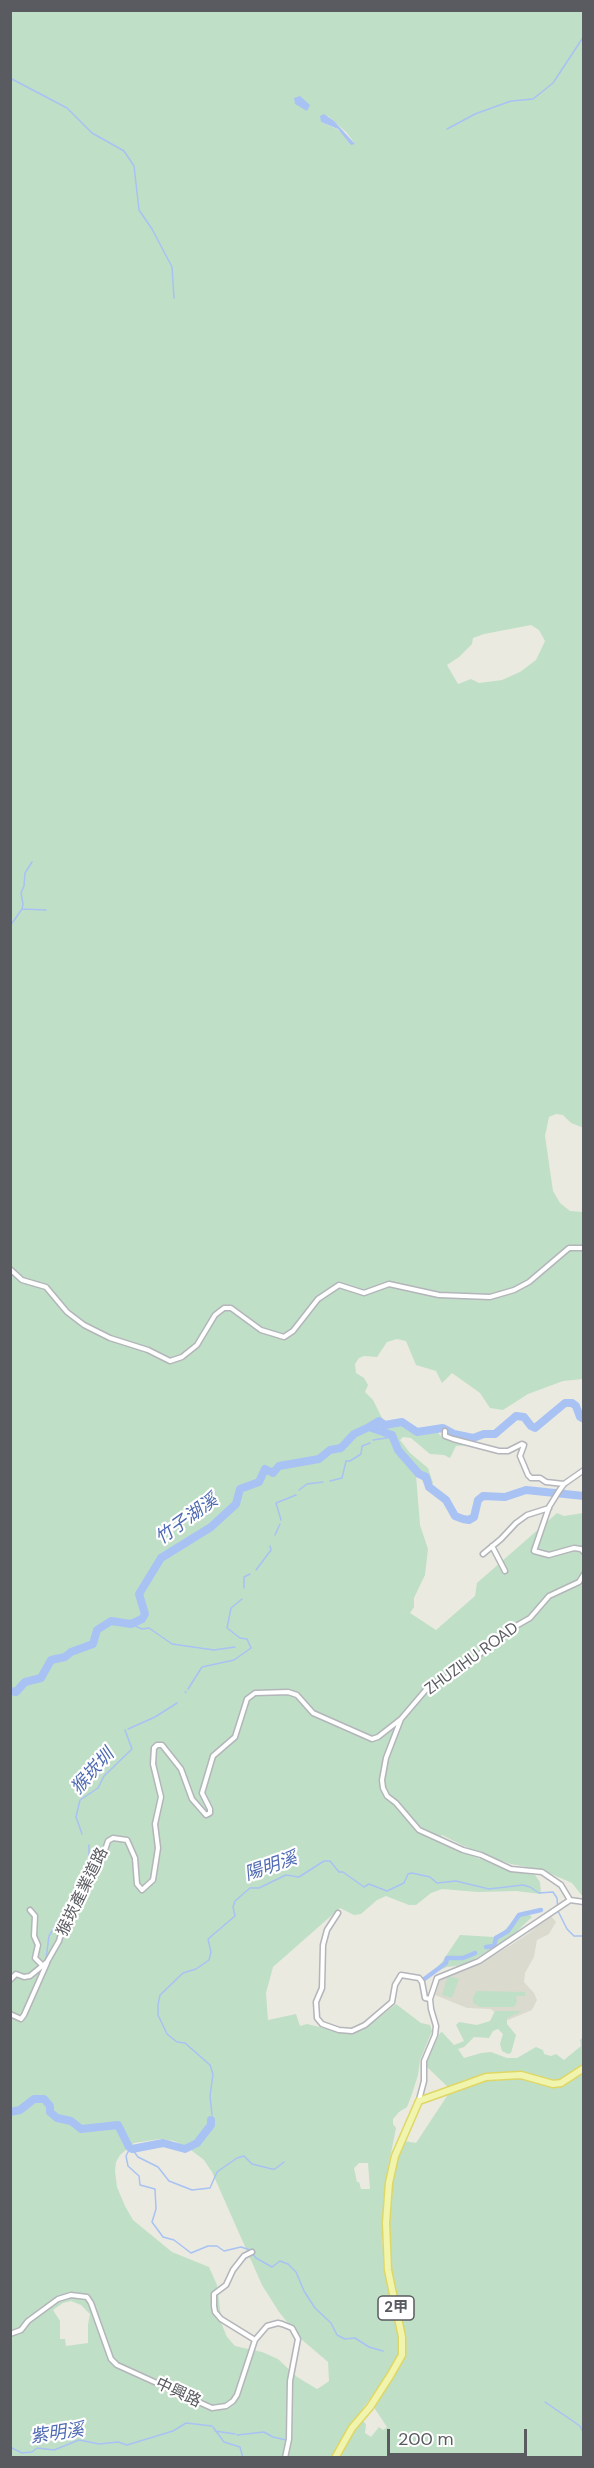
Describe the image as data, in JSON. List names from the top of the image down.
{
  "streets": {
    "main road": ["2甲"],
    "street": ["ZHUZIHU ROAD", "猴崁產業道路", "中興路"]
  },
  "crossings": [
    ["ZHUZIHU ROAD", "猴崁產業道路"]
  ],
  "water": [
    "竹子湖溪",
    "猴崁圳",
    "陽明溪",
    "紫明溪"
  ],
  "scale_bar": "200 m"
}
